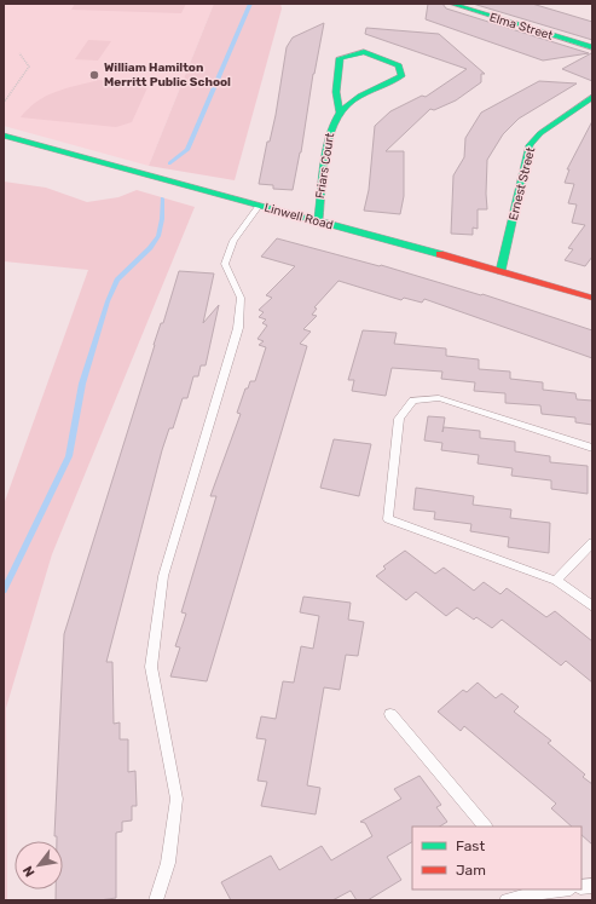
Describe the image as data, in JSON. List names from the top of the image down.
{
  "streets": {
    "street": [
      "Elma Street",
      "Friars Court",
      "Ernest Street",
      "Linwell Road"
    ]
  },
  "crossings": [
    ["Friars Court", "Linwell Road"],
    ["Ernest Street", "Linwell Road"]
  ],
  "places": ["William Hamilton Merritt Public School"],
  "legend": ["Fast", "Jam"],
  "north": "bottom left"
}
